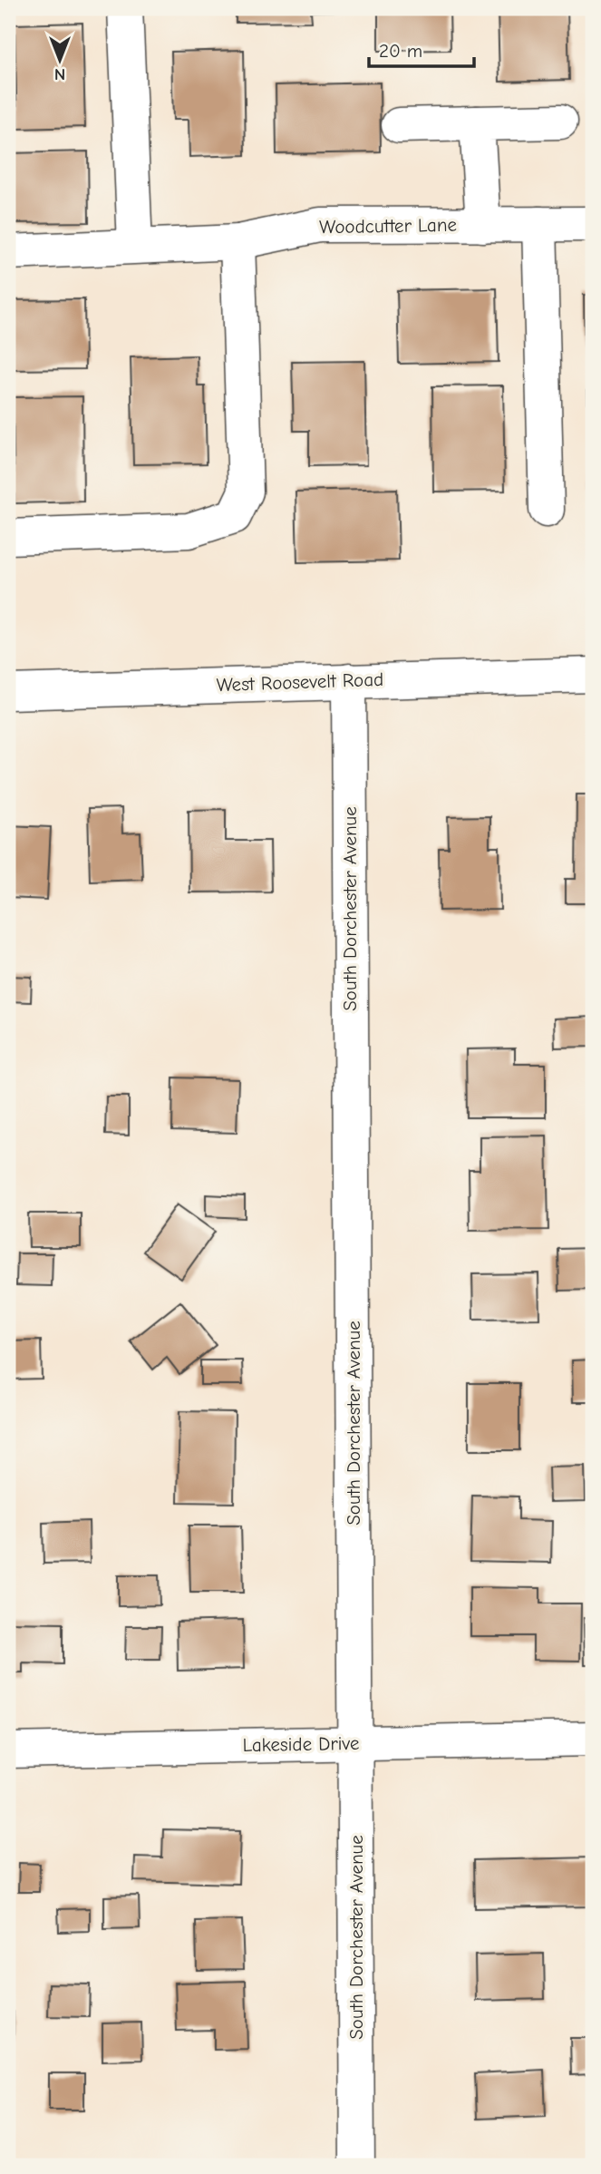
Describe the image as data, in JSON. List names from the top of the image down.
{
  "streets": {
    "street": [
      "Woodcutter Lane",
      "West Roosevelt Road",
      "South Dorchester Avenue",
      "Lakeside Drive"
    ]
  },
  "crossings": [
    ["West Roosevelt Road", "South Dorchester Avenue"],
    ["South Dorchester Avenue", "Lakeside Drive"]
  ],
  "scale_bar": "20 m",
  "north": "bottom"
}
